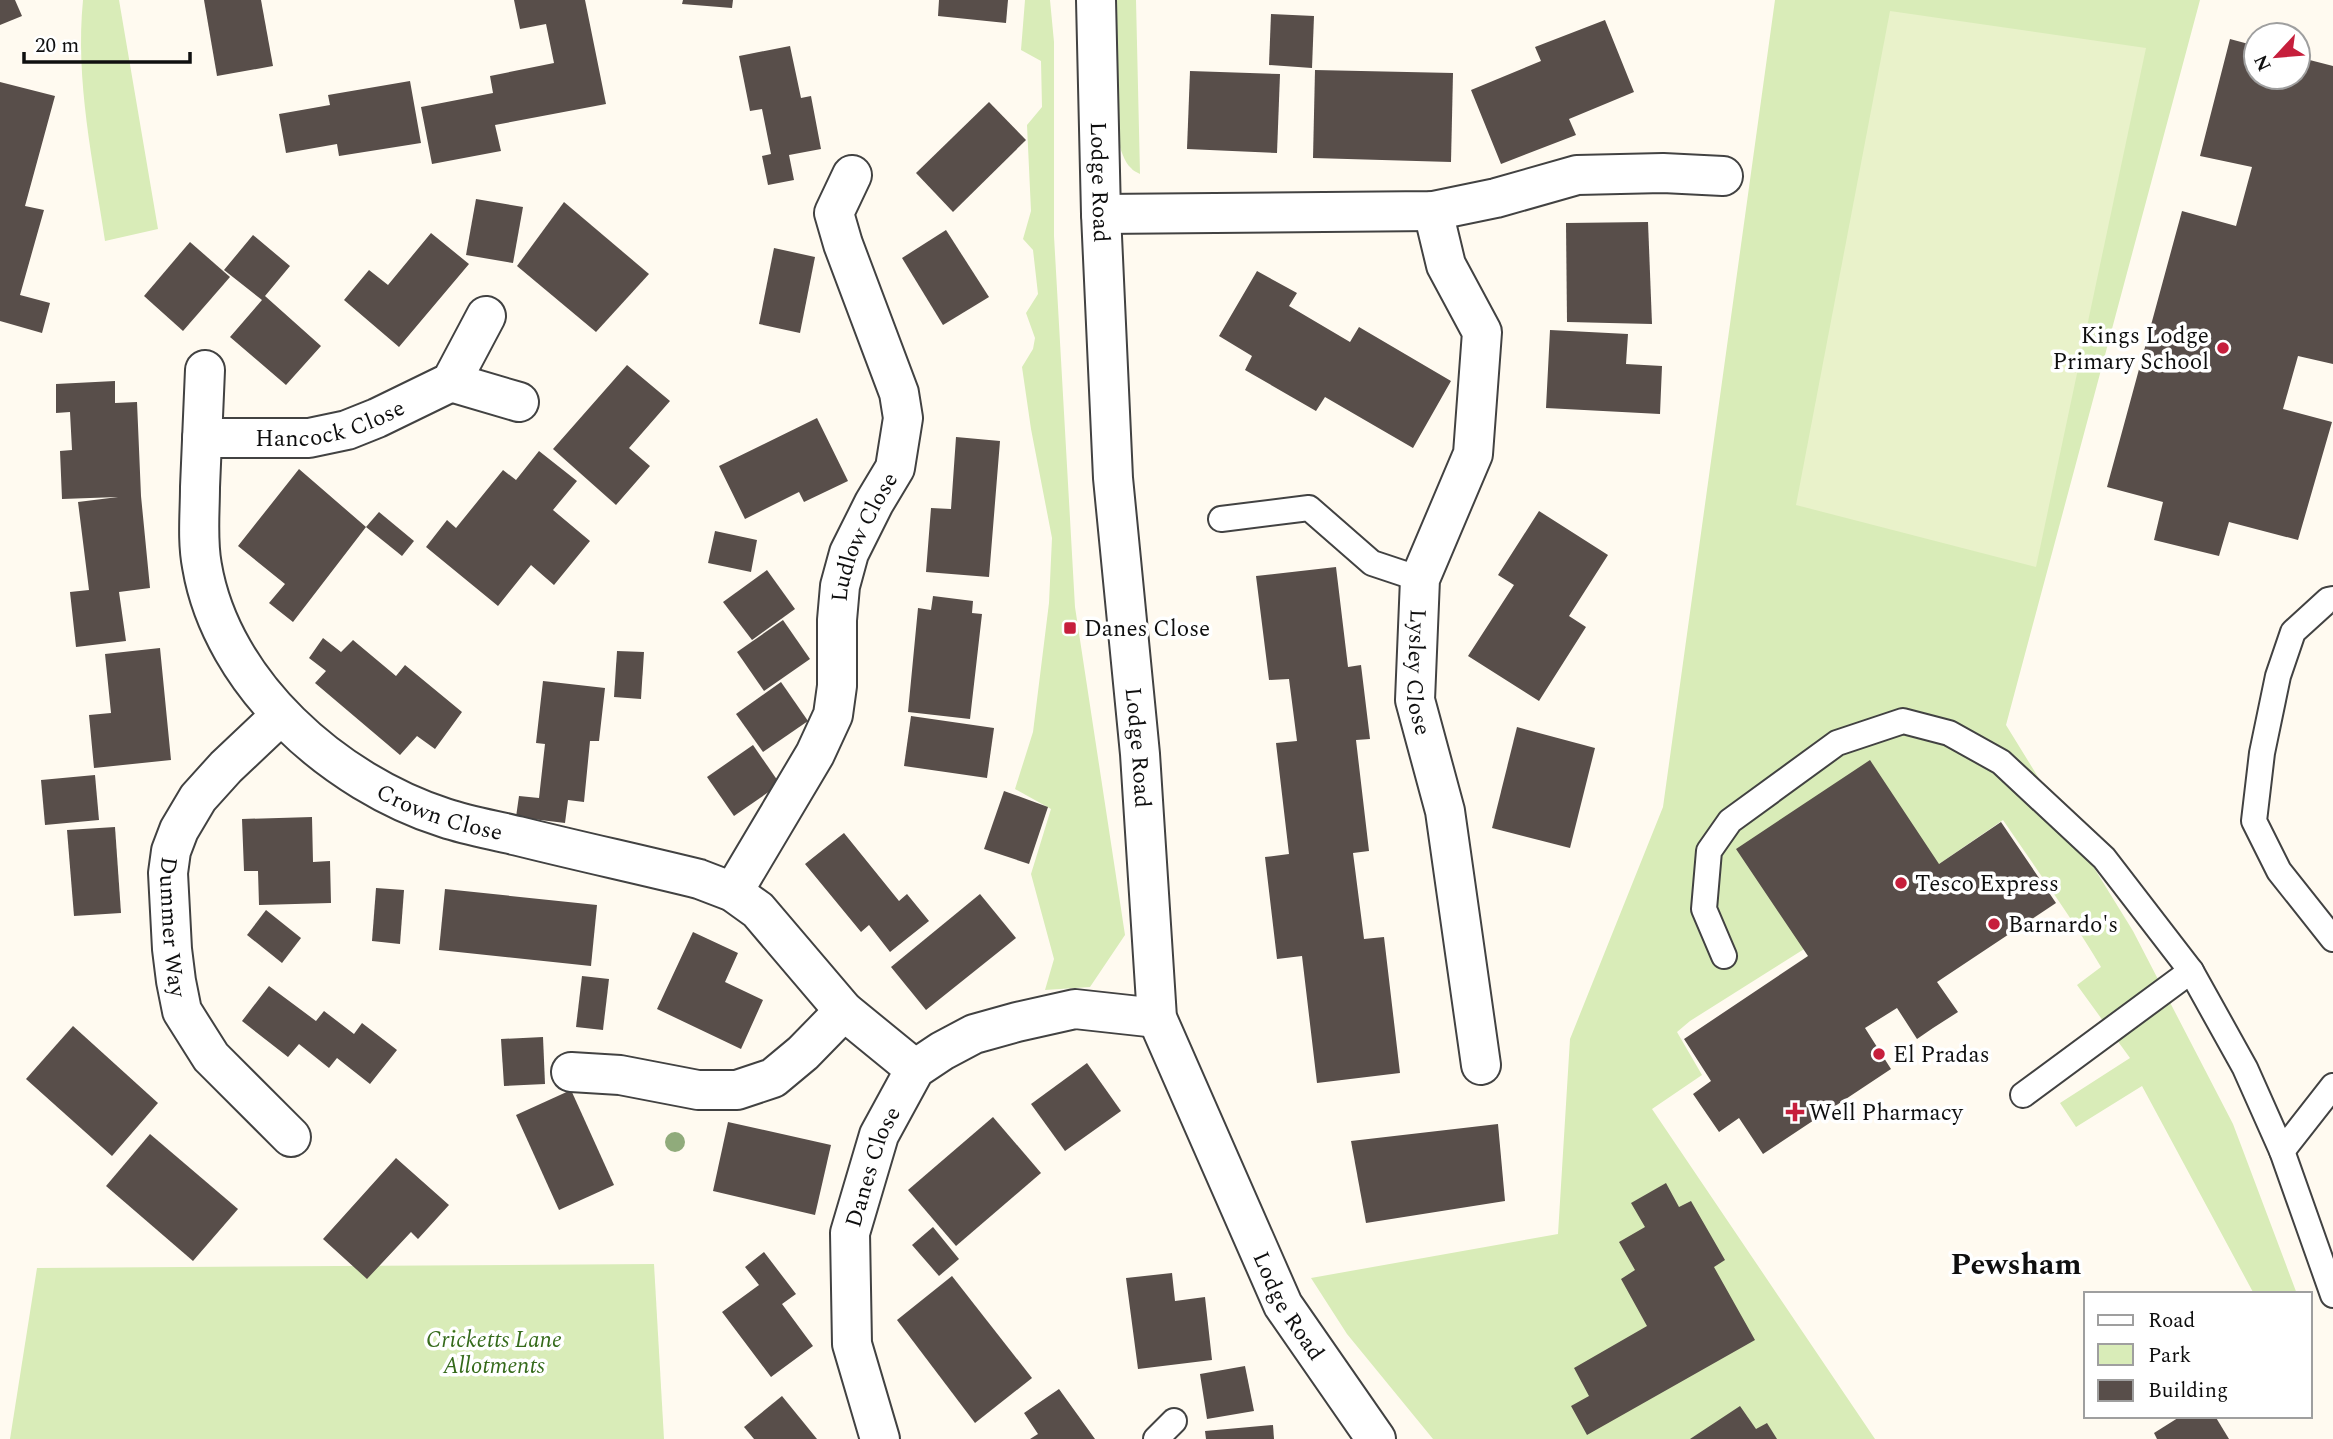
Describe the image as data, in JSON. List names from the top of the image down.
{
  "streets": {
    "street": [
      "Lodge Road",
      "Hancock Close",
      "Ludlow Close",
      "Lysley Close",
      "Crown Close",
      "Dummer Way",
      "Danes Close"
    ]
  },
  "crossings": [
    ["Lodge Road", "Danes Close"],
    ["Hancock Close", "Crown Close"],
    ["Ludlow Close", "Crown Close"],
    ["Crown Close", "Dummer Way"],
    ["Crown Close", "Danes Close"]
  ],
  "districts": ["Pewsham"],
  "parks": ["Cricketts Lane Allotments"],
  "places": {
    "other": [
      "Kings Lodge Primary School",
      "Tesco Express",
      "Barnardo's",
      "El Pradas"
    ],
    "transit": ["Danes Close"],
    "health": ["Well Pharmacy"]
  },
  "legend": ["Road", "Park", "Building"],
  "scale_bar": "20 m",
  "north": "bottom left"
}
